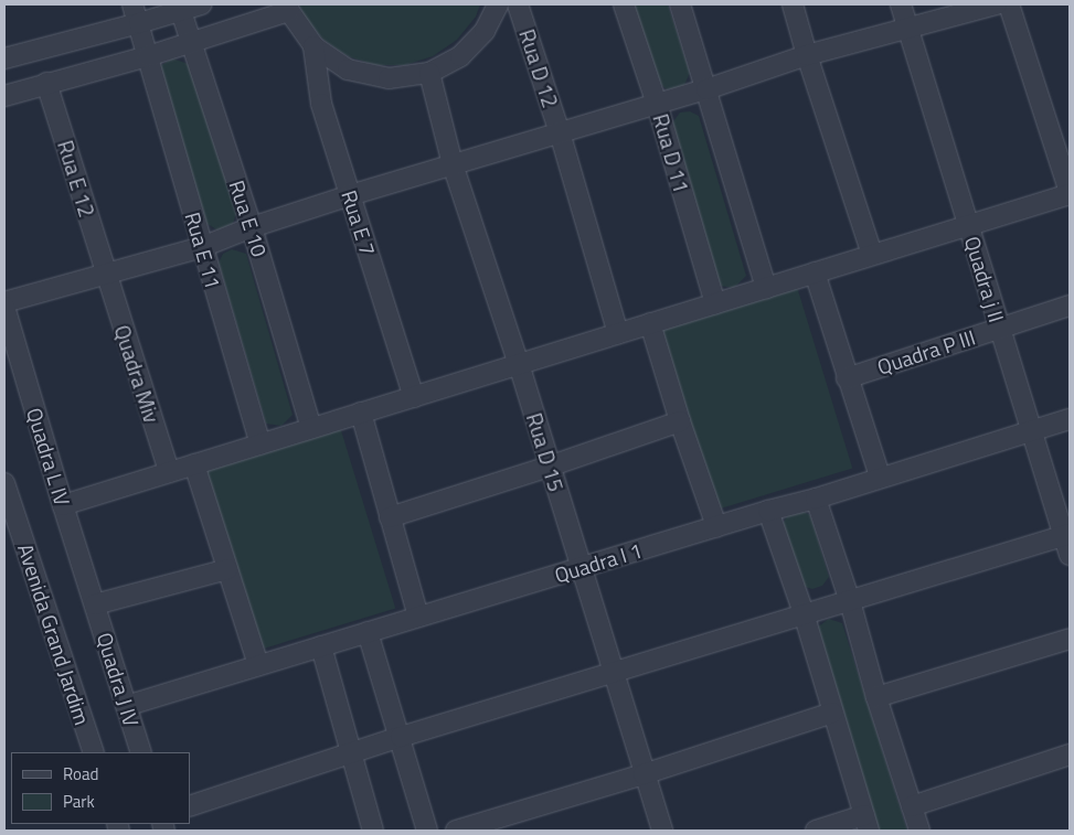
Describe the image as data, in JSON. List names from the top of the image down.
{
  "streets": {
    "street": [
      "Rua D 12",
      "Rua D 11",
      "Rua E 12",
      "Rua E 10",
      "Rua E 7",
      "Rua E 11",
      "Quadra j II",
      "Quadra P III",
      "Quadra Miv",
      "Rua D 15",
      "Quadra L IV",
      "Quadra I 1",
      "Avenida Grand Jardim",
      "Quadra J IV"
    ]
  },
  "crossings": [
    ["Rua E 12", "Quadra Miv"],
    ["Quadra j II", "Quadra P III"],
    ["Quadra j II", "Quadra I 1"],
    ["Rua D 15", "Quadra I 1"],
    ["Quadra L IV", "Quadra J IV"],
    ["Quadra I 1", "Quadra J IV"]
  ],
  "legend": ["Road", "Park"]
}
